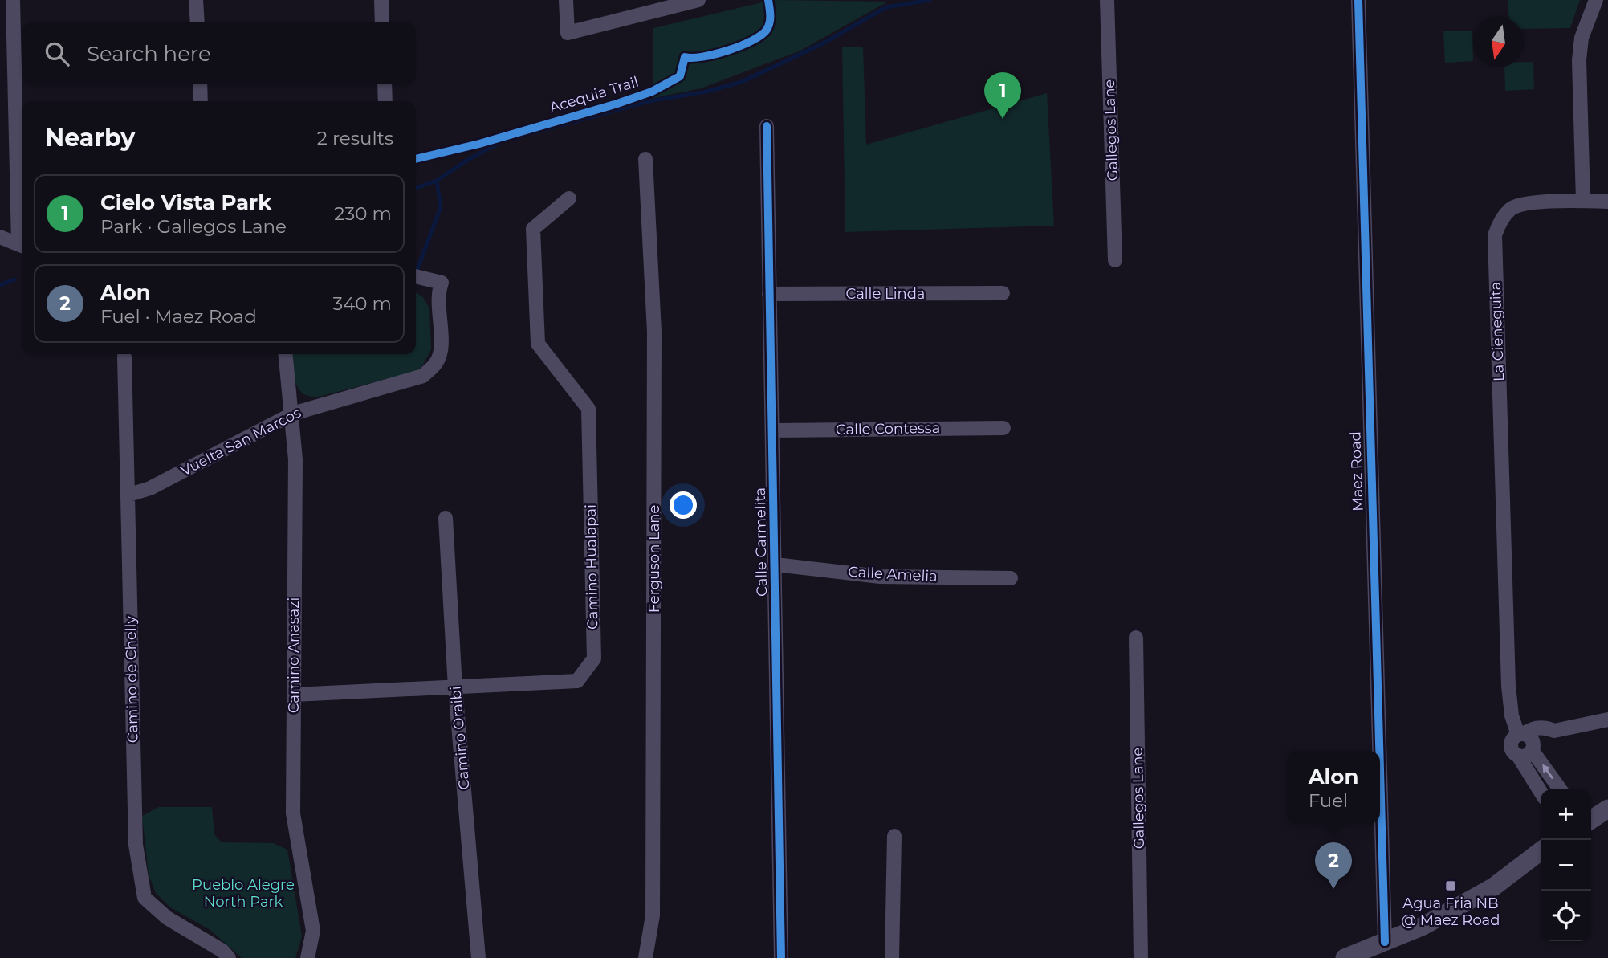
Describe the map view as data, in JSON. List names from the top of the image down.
{
  "streets": {
    "street": [
      "Gallegos Lane",
      "Calle Linda",
      "La Cieneguita",
      "Calle Contessa",
      "Vuelta San Marcos",
      "Maez Road",
      "Calle Carmelita",
      "Ferguson Lane",
      "Camino Hualapai",
      "Calle Amelia",
      "Camino Anasazi",
      "Camino de Chelly",
      "Camino Oraibi"
    ],
    "cycle path": ["Acequia Trail"]
  },
  "crossings": [
    ["Calle Linda", "Calle Carmelita"],
    ["Calle Contessa", "Calle Carmelita"],
    ["Vuelta San Marcos", "Camino Anasazi"],
    ["Vuelta San Marcos", "Camino de Chelly"],
    ["Calle Carmelita", "Calle Amelia"],
    ["Camino Hualapai", "Camino Anasazi"],
    ["Camino Hualapai", "Camino Oraibi"]
  ],
  "parks": ["Pueblo Alegre North Park"],
  "places": {
    "transit": ["Agua Fria NB @ Maez Road"]
  },
  "north": "bottom",
  "page": {
    "search": "Search here",
    "pins": ["1", "2"],
    "heading": ["Nearby", "2 results"],
    "list": [
      {
        "mark": "1",
        "name": "Cielo Vista Park",
        "note": "Park · Gallegos Lane",
        "value": "230 m"
      },
      {
        "mark": "2",
        "name": "Alon",
        "note": "Fuel · Maez Road",
        "value": "340 m"
      }
    ],
    "popup": ["Alon", "Fuel"],
    "map_buttons": ["+", "−"]
  }
}
